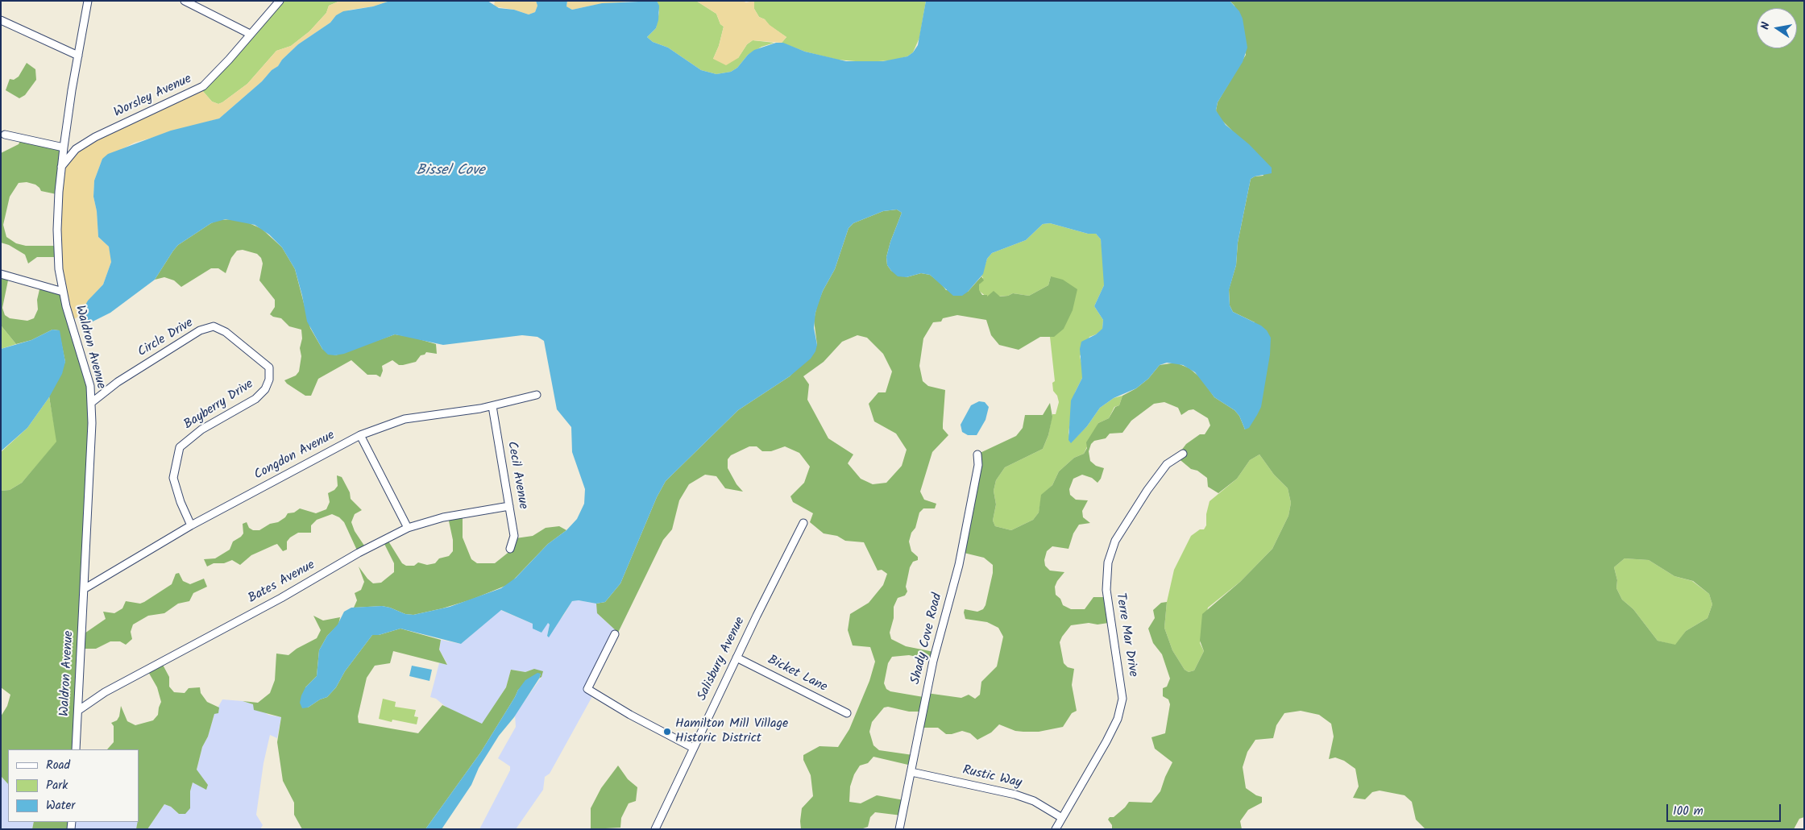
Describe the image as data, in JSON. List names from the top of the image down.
{
  "streets": {
    "street": [
      "Worsley Avenue",
      "Circle Drive",
      "Waldron Avenue",
      "Bayberry Drive",
      "Congdon Avenue",
      "Cecil Avenue",
      "Bates Avenue",
      "Terre Mar Drive",
      "Shady Cove Road",
      "Salisbury Avenue",
      "Bicket Lane",
      "Rustic Way"
    ]
  },
  "crossings": [
    ["Worsley Avenue", "Waldron Avenue"],
    ["Circle Drive", "Waldron Avenue"],
    ["Circle Drive", "Bayberry Drive"],
    ["Waldron Avenue", "Congdon Avenue"],
    ["Waldron Avenue", "Bates Avenue"],
    ["Bayberry Drive", "Congdon Avenue"],
    ["Congdon Avenue", "Cecil Avenue"],
    ["Cecil Avenue", "Bates Avenue"],
    ["Terre Mar Drive", "Rustic Way"],
    ["Shady Cove Road", "Rustic Way"],
    ["Salisbury Avenue", "Bicket Lane"]
  ],
  "water": ["Bissel Cove"],
  "places": ["Hamilton Mill Village Historic District"],
  "legend": ["Road", "Park", "Water"],
  "scale_bar": "100 m",
  "north": "left"
}
